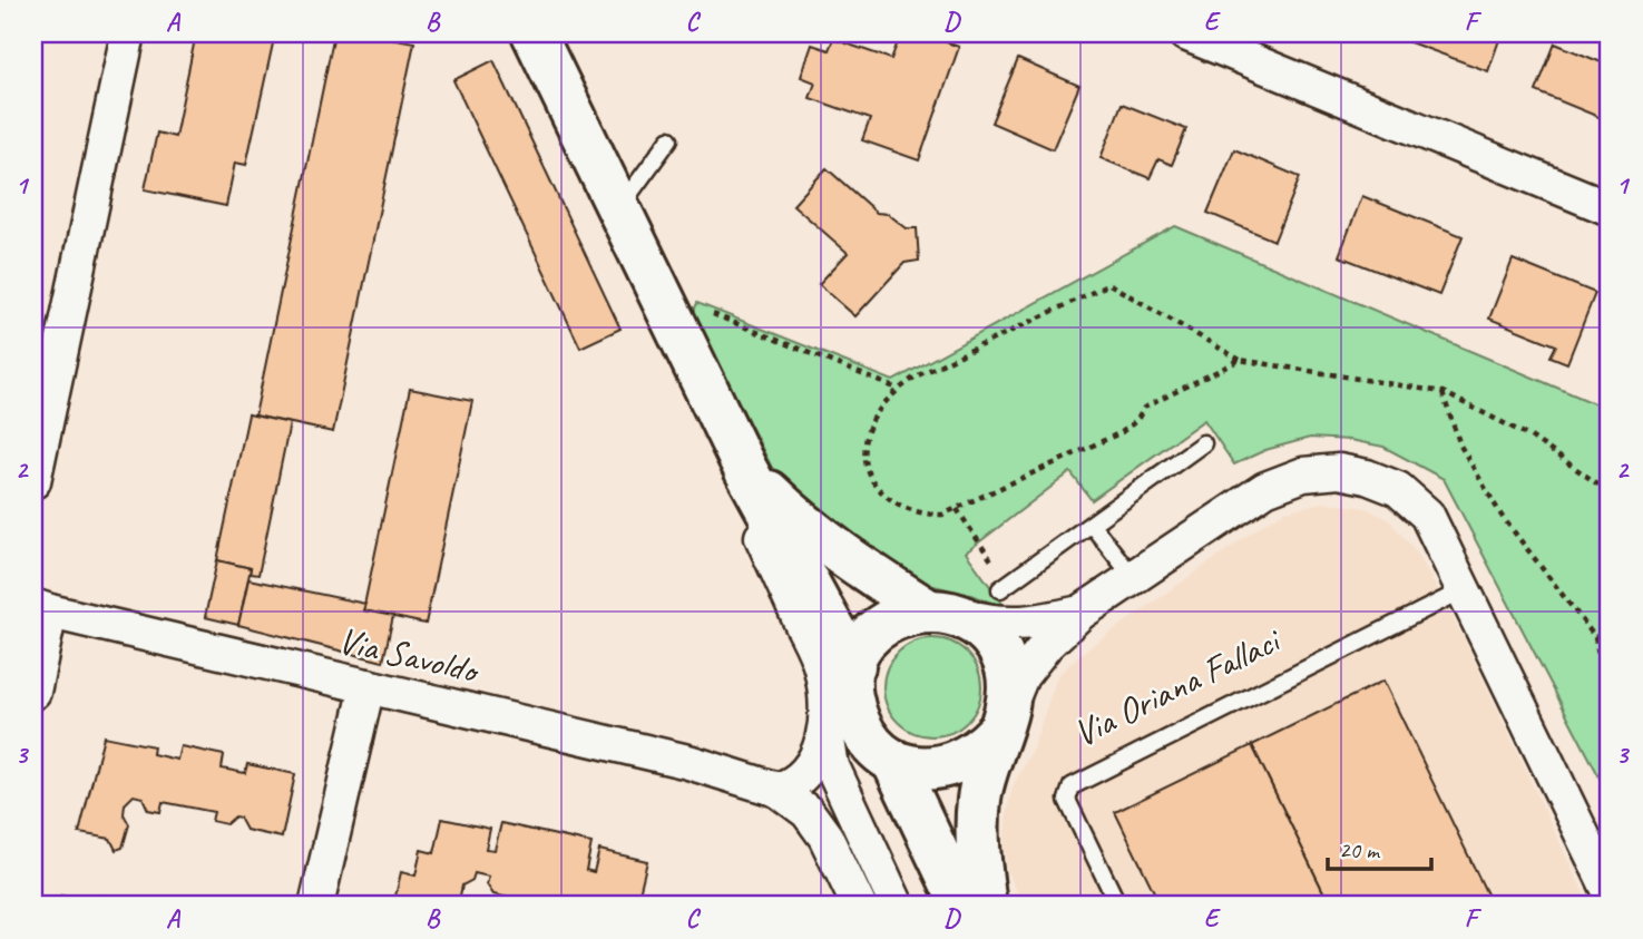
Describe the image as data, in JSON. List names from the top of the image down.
{
  "streets": {
    "street": ["Via Savoldo"],
    "lane": ["Via Oriana Fallaci"]
  },
  "scale_bar": "20 m",
  "grid": {
    "columns": [
      "A",
      "B",
      "C",
      "D",
      "E",
      "F"
    ],
    "rows": ["1", "2", "3"]
  }
}
